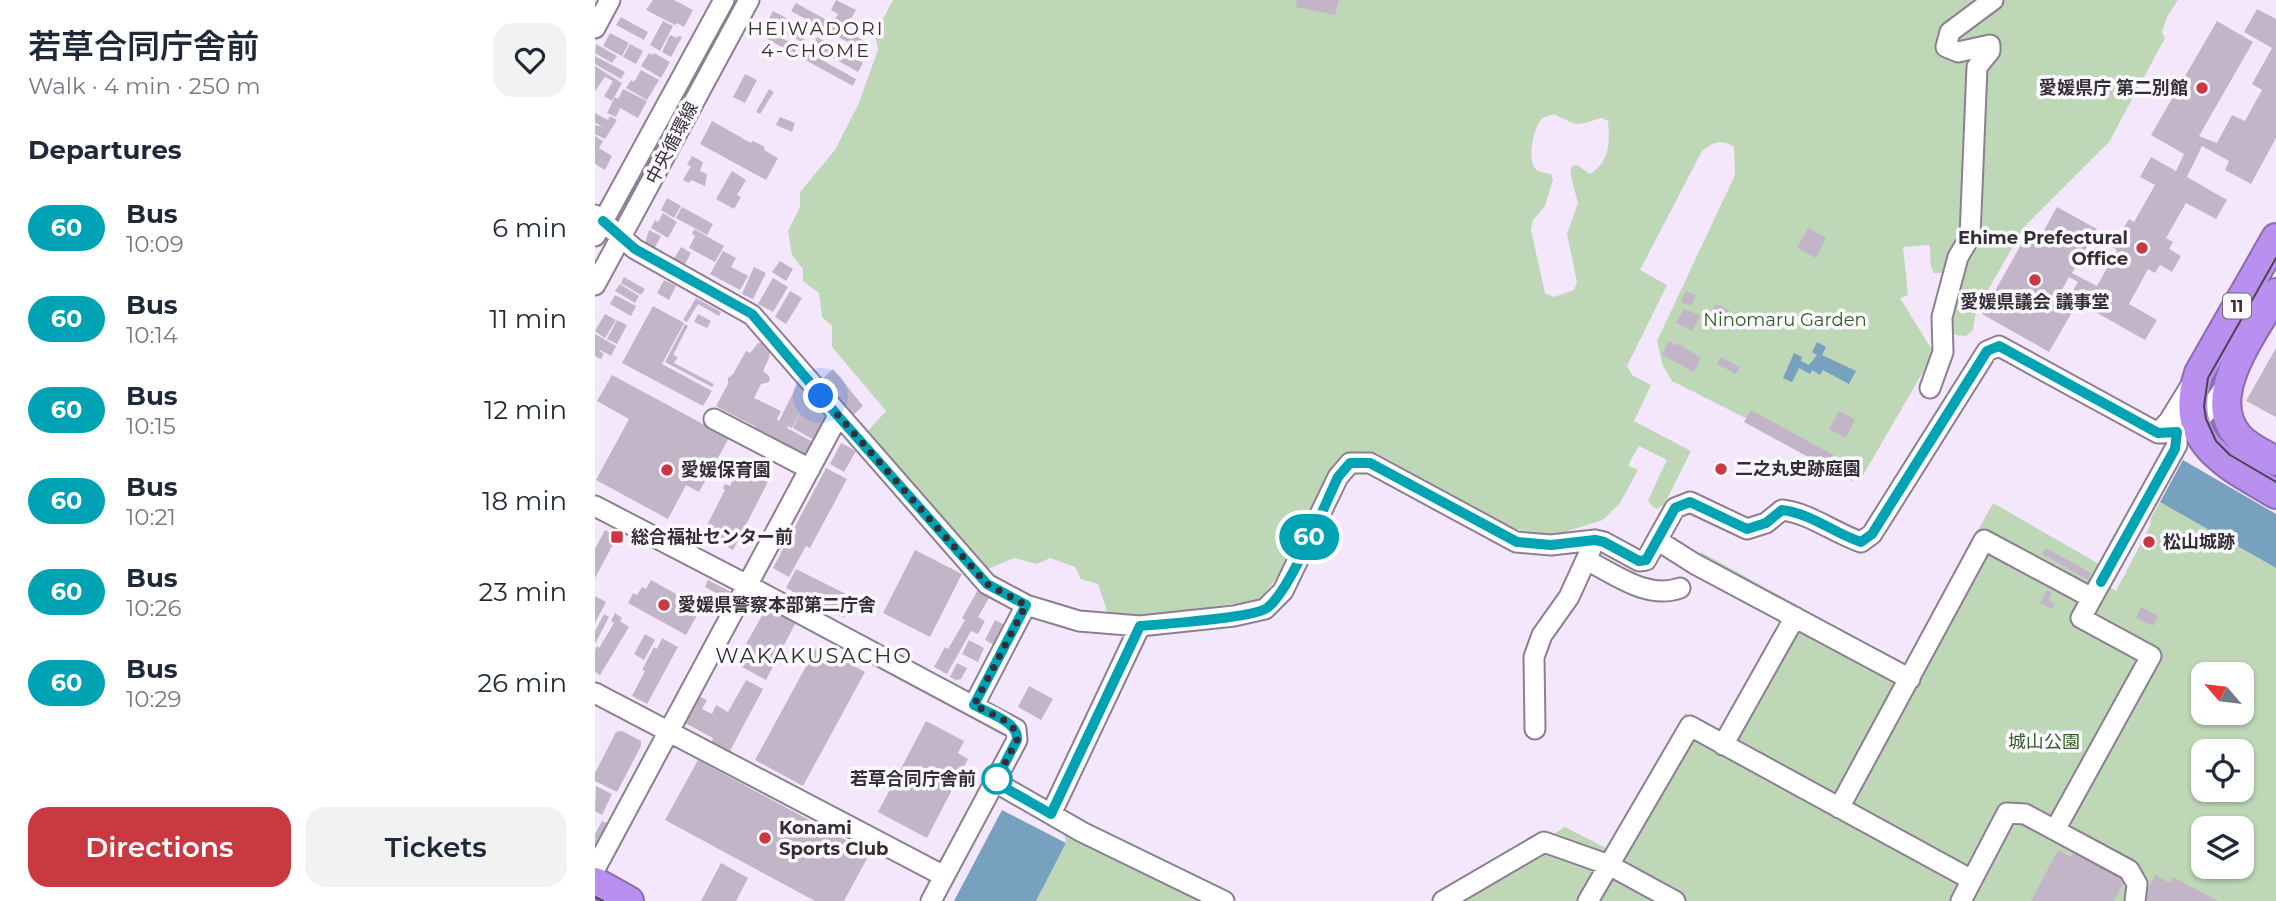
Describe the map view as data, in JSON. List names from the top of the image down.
{
  "streets": {
    "highway": ["11"],
    "street": ["中央循環線"]
  },
  "districts": ["HEIWADORI 4-CHOME", "WAKAKUSACHO"],
  "parks": ["Ninomaru Garden", "城山公園"],
  "places": {
    "other": [
      "愛媛県庁 第二別館",
      "Ehime Prefectural Office",
      "愛媛県議会 議事堂",
      "二之丸史跡庭園",
      "愛媛保育園",
      "松山城跡",
      "愛媛県警察本部第二庁舎",
      "若草合同庁舎前",
      "Konami Sports Club"
    ],
    "transit": ["総合福祉センター前"]
  },
  "lines": ["bus line 60"],
  "north": "top left",
  "page": {
    "heading": [
      ["若草合同庁舎前", "Walk · 4 min · 250 m"],
      "Departures"
    ],
    "on_map": "60",
    "list": [
      {
        "mark": "60",
        "name": "Bus",
        "note": "10:09",
        "value": "6 min"
      },
      {
        "mark": "60",
        "name": "Bus",
        "note": "10:14",
        "value": "11 min"
      },
      {
        "mark": "60",
        "name": "Bus",
        "note": "10:15",
        "value": "12 min"
      },
      {
        "mark": "60",
        "name": "Bus",
        "note": "10:21",
        "value": "18 min"
      },
      {
        "mark": "60",
        "name": "Bus",
        "note": "10:26",
        "value": "23 min"
      },
      {
        "mark": "60",
        "name": "Bus",
        "note": "10:29",
        "value": "26 min"
      }
    ],
    "buttons": ["Directions", "Tickets"]
  }
}
